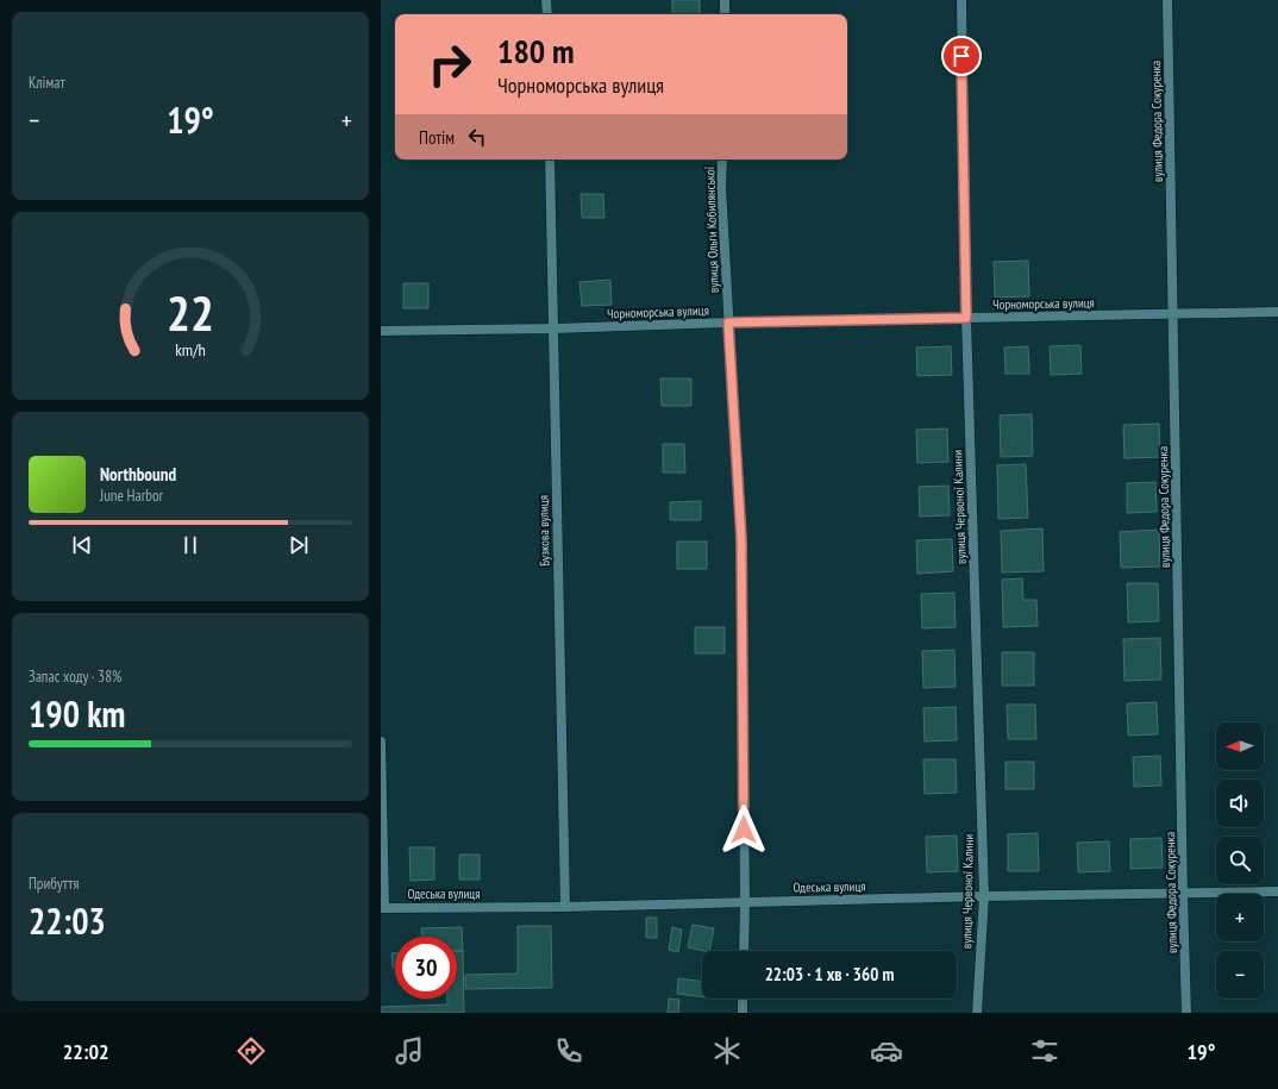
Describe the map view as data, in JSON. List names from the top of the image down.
{
  "streets": {
    "street": [
      "вулиця Федора Сокуренка",
      "вулиця Ольги Кобилянської",
      "Чорноморська вулиця",
      "вулиця Червоної Калини",
      "Бузкова вулиця",
      "Одеська вулиця"
    ]
  },
  "crossings": [
    ["вулиця Федора Сокуренка", "Чорноморська вулиця"],
    ["вулиця Федора Сокуренка", "Одеська вулиця"],
    ["вулиця Ольги Кобилянської", "Чорноморська вулиця"],
    ["вулиця Ольги Кобилянської", "Одеська вулиця"],
    ["Чорноморська вулиця", "вулиця Червоної Калини"],
    ["Чорноморська вулиця", "Бузкова вулиця"],
    ["вулиця Червоної Калини", "Одеська вулиця"],
    ["Бузкова вулиця", "Одеська вулиця"]
  ],
  "north": "left",
  "page": {
    "tile": [
      "Клімат",
      ["Запас ходу · 38%", "190 km"],
      ["Прибуття", "22:03"]
    ],
    "turn": ["180 m", "Чорноморська вулиця"],
    "heat": ["−", "19°", "+"],
    "then": "Потім",
    "song": ["Northbound", "June Harbor"],
    "map_buttons": ["+", "−"],
    "limit": "30",
    "trip": "22:03 · 1 хв · 360 m",
    "tabs": ["22:02", "19°"],
    "gauge": ["22", "km/h"]
  }
}
